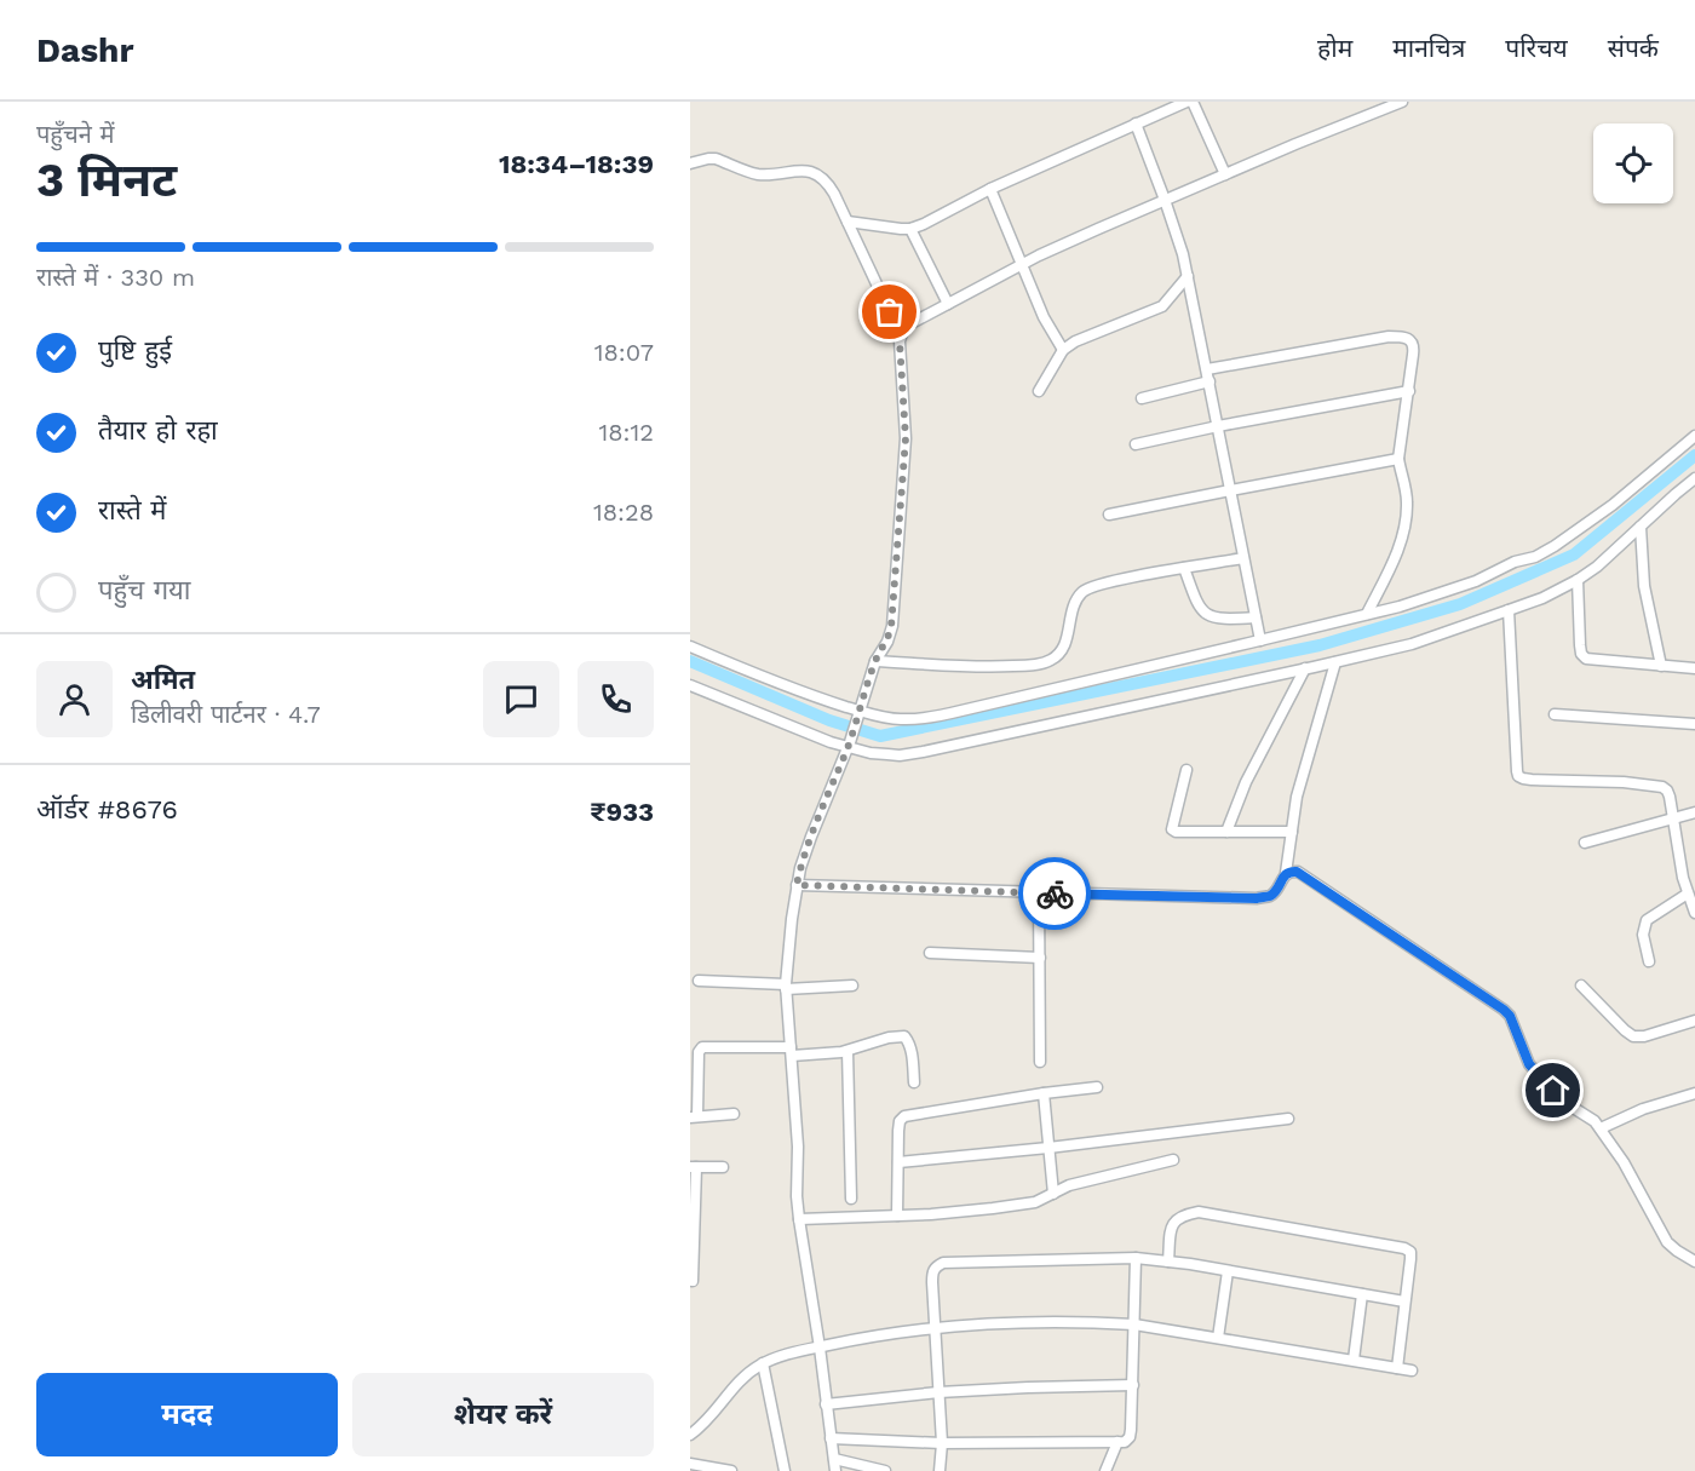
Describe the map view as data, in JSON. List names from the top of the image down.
{
  "page": {
    "header": "Dashr",
    "nav": [
      "होम",
      "मानचित्र",
      "परिचय",
      "संपर्क"
    ],
    "heading": ["3 मिनट", "पहुँचने में", "18:34–18:39"],
    "panel": [
      "अमित",
      "डिलीवरी पार्टनर · 4.7",
      "ऑर्डर #8676",
      "₹933"
    ],
    "bar": "रास्ते में · 330 m",
    "list": [
      ["पुष्टि हुई", "18:07"],
      ["तैयार हो रहा", "18:12"],
      ["रास्ते में", "18:28"],
      "पहुँच गया"
    ],
    "buttons": ["मदद", "शेयर करें"]
  }
}
